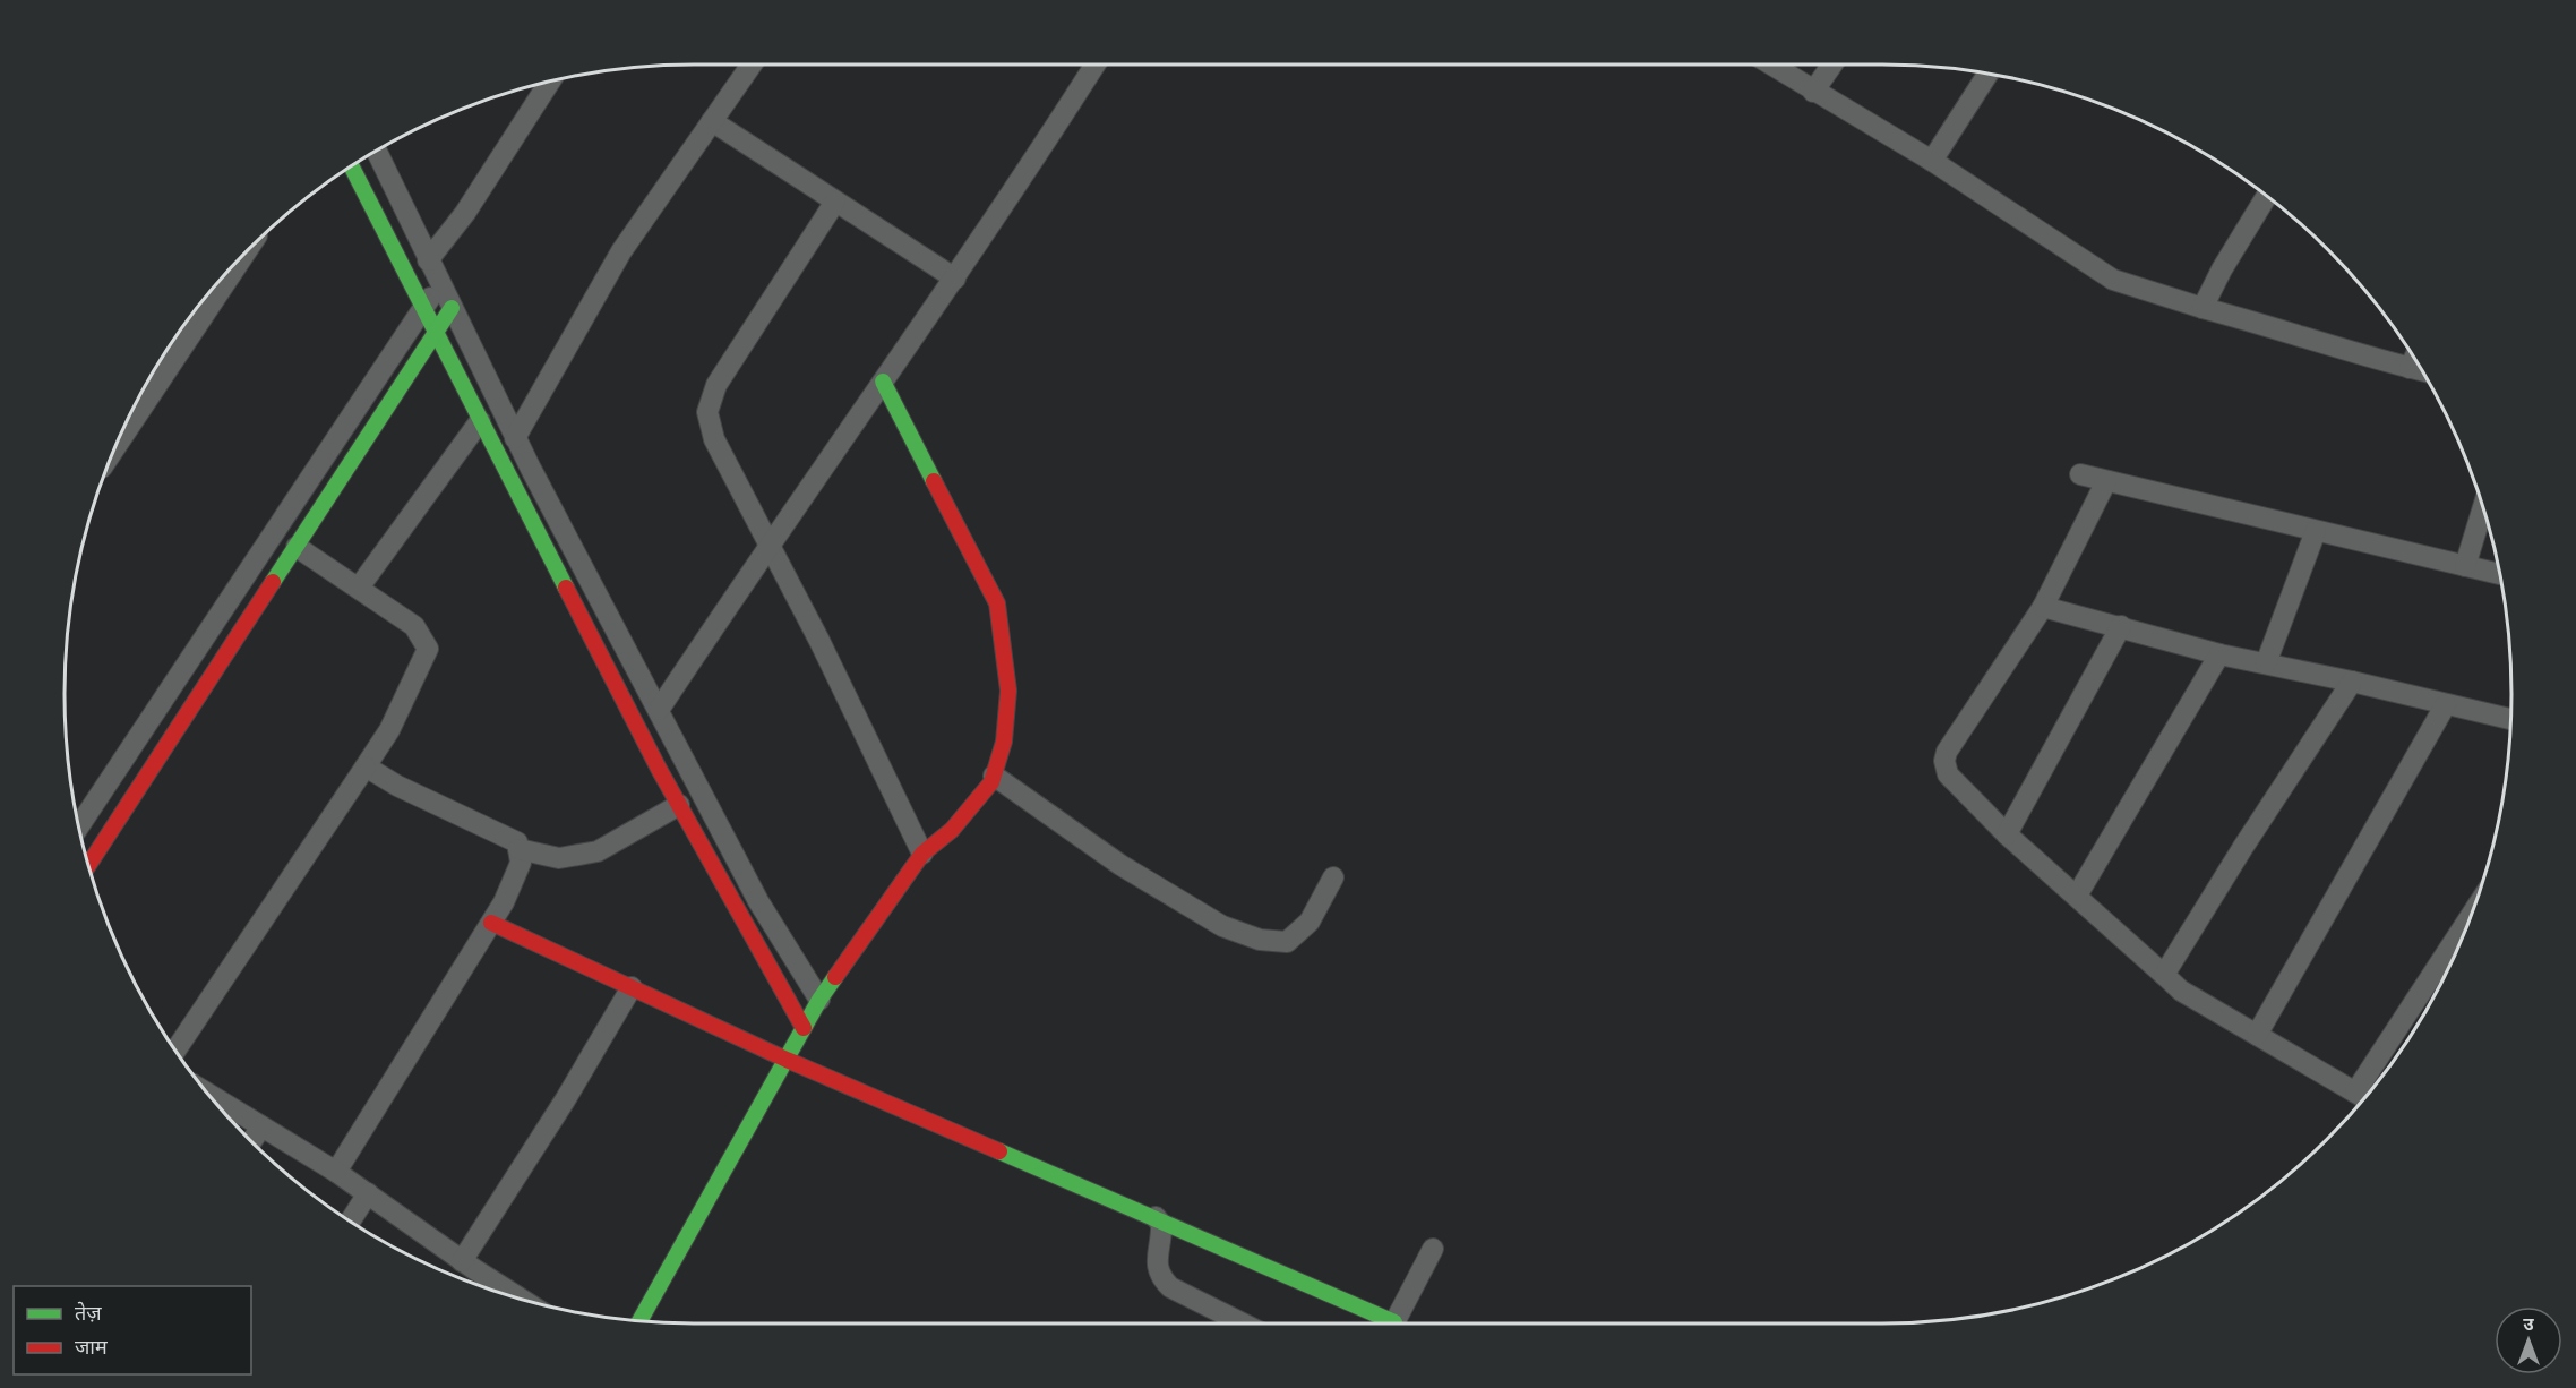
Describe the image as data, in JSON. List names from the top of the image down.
{
  "legend": ["तेज़", "जाम"],
  "north": "top"
}
